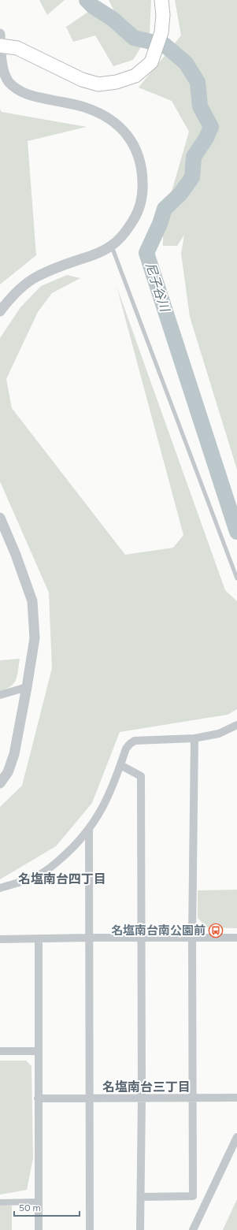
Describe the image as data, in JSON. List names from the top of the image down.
{
  "districts": ["名塩南台四丁目", "名塩南台三丁目"],
  "water": ["尼子谷川"],
  "places": {
    "bus stop": ["名塩南台南公園前"]
  },
  "scale_bar": "50 m"
}
